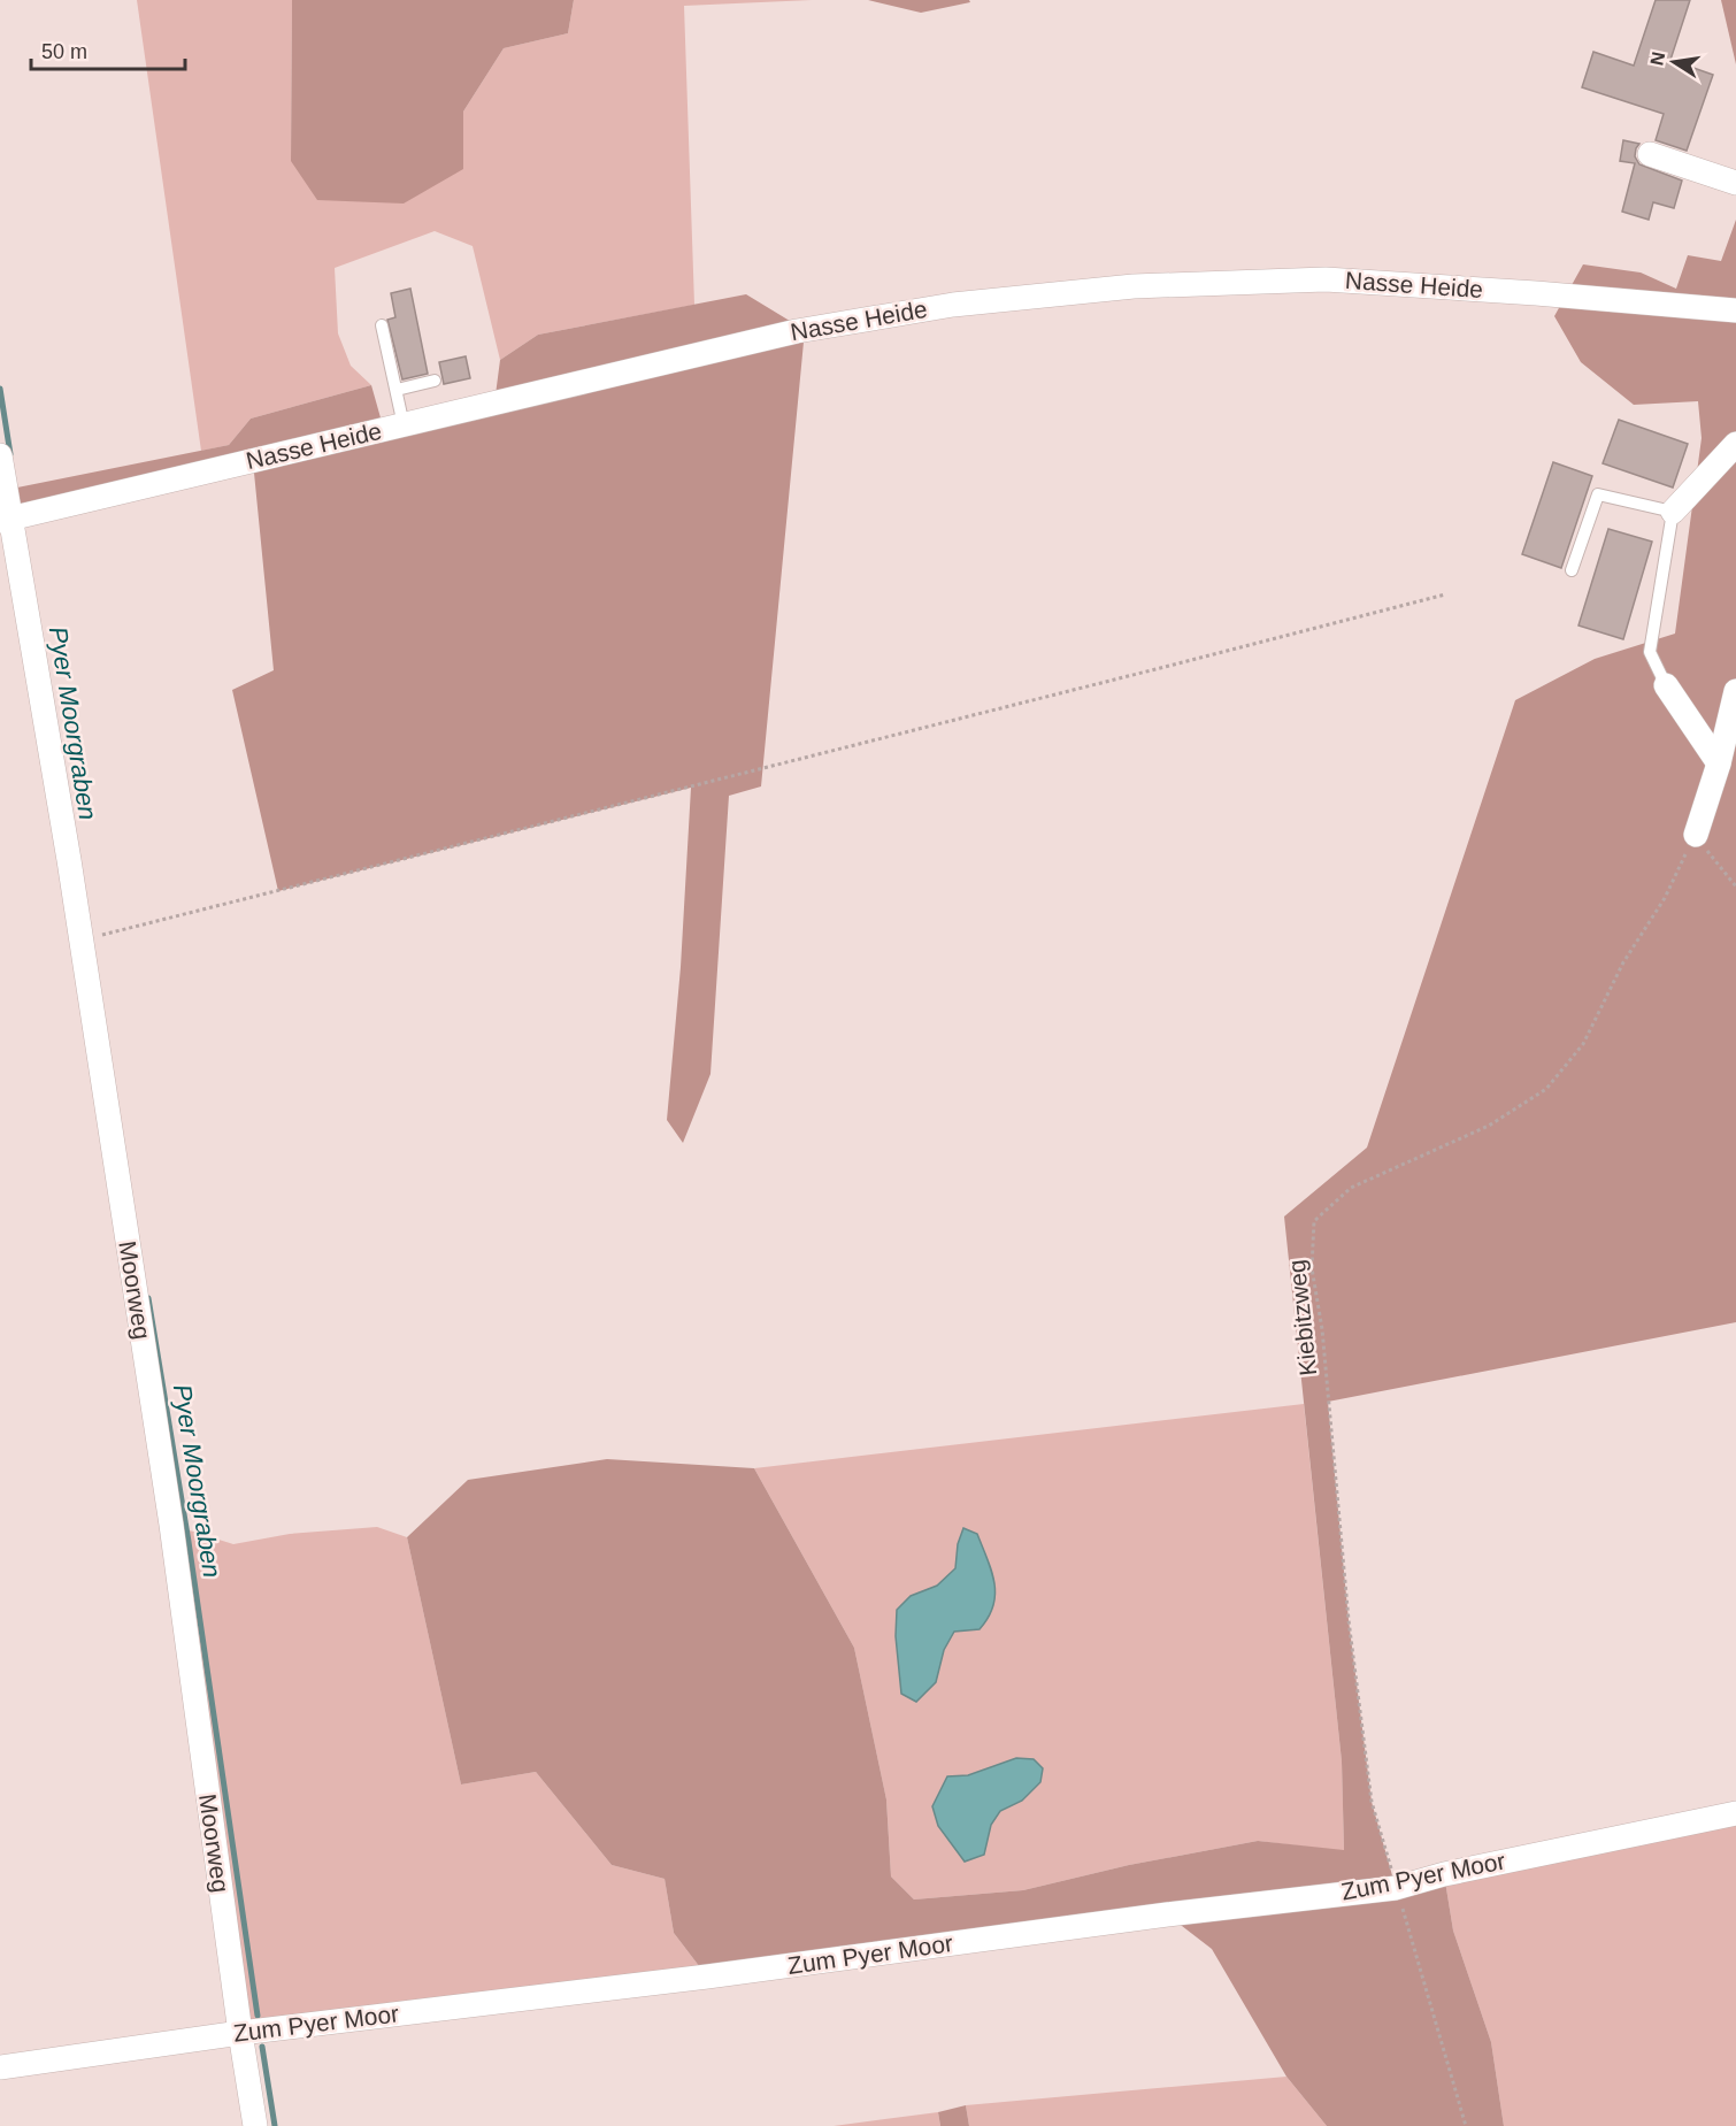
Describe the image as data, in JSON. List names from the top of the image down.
{
  "streets": {
    "street": ["Nasse Heide", "Moorweg", "Zum Pyer Moor"],
    "path": ["Kiebitzweg"]
  },
  "crossings": [
    ["Nasse Heide", "Moorweg"],
    ["Moorweg", "Zum Pyer Moor"],
    ["Kiebitzweg", "Zum Pyer Moor"]
  ],
  "water": ["Pyer Moorgraben"],
  "scale_bar": "50 m",
  "north": "left"
}
